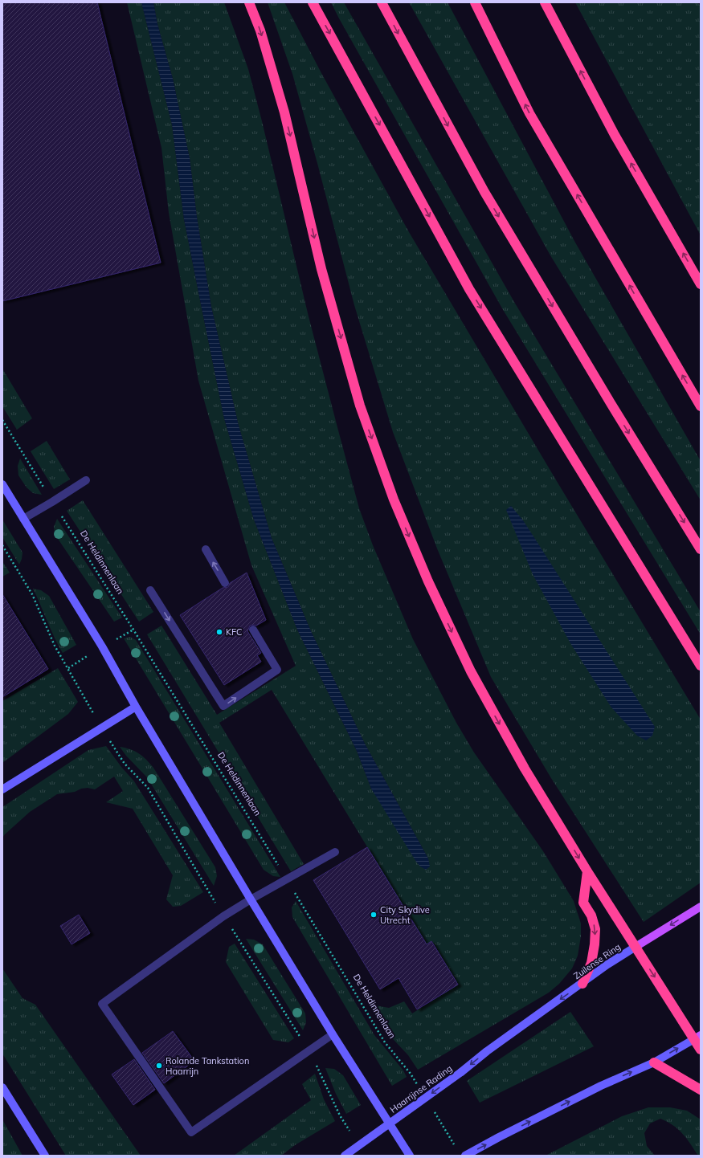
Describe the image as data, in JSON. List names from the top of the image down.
{
  "streets": {
    "main road": ["Zuilense Ring", "Haarrijnse Rading"],
    "path": ["De Heldinnenlaan"]
  },
  "crossings": [
    ["Zuilense Ring", "Haarrijnse Rading"]
  ],
  "one_way": ["Zuilense Ring", "Haarrijnse Rading"],
  "places": ["KFC", "City Skydive Utrecht", "Rolande Tankstation Haarrijn"]
}
